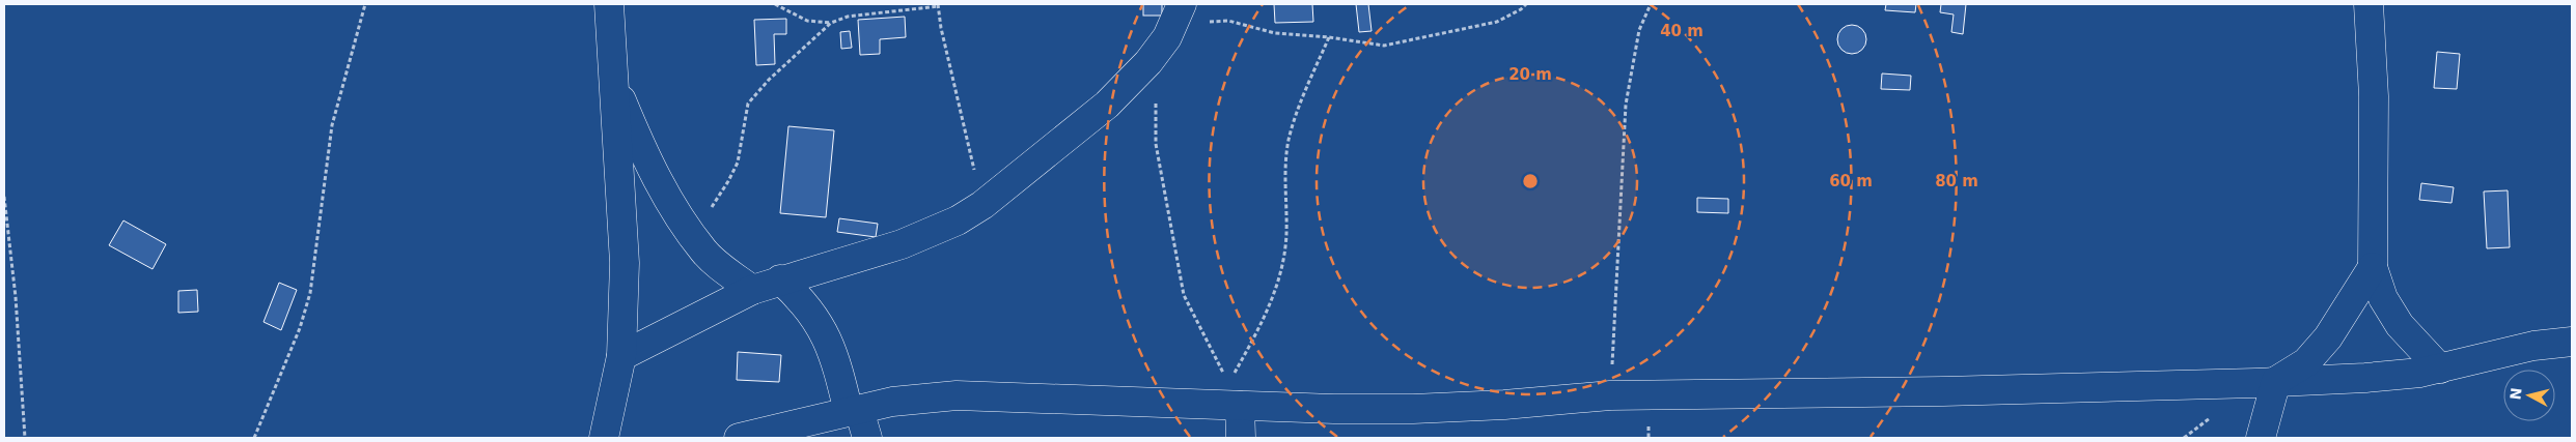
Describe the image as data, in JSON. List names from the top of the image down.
{
  "north": "left",
  "rings": [
    "40 m",
    "20 m",
    "60 m",
    "80 m"
  ]
}
